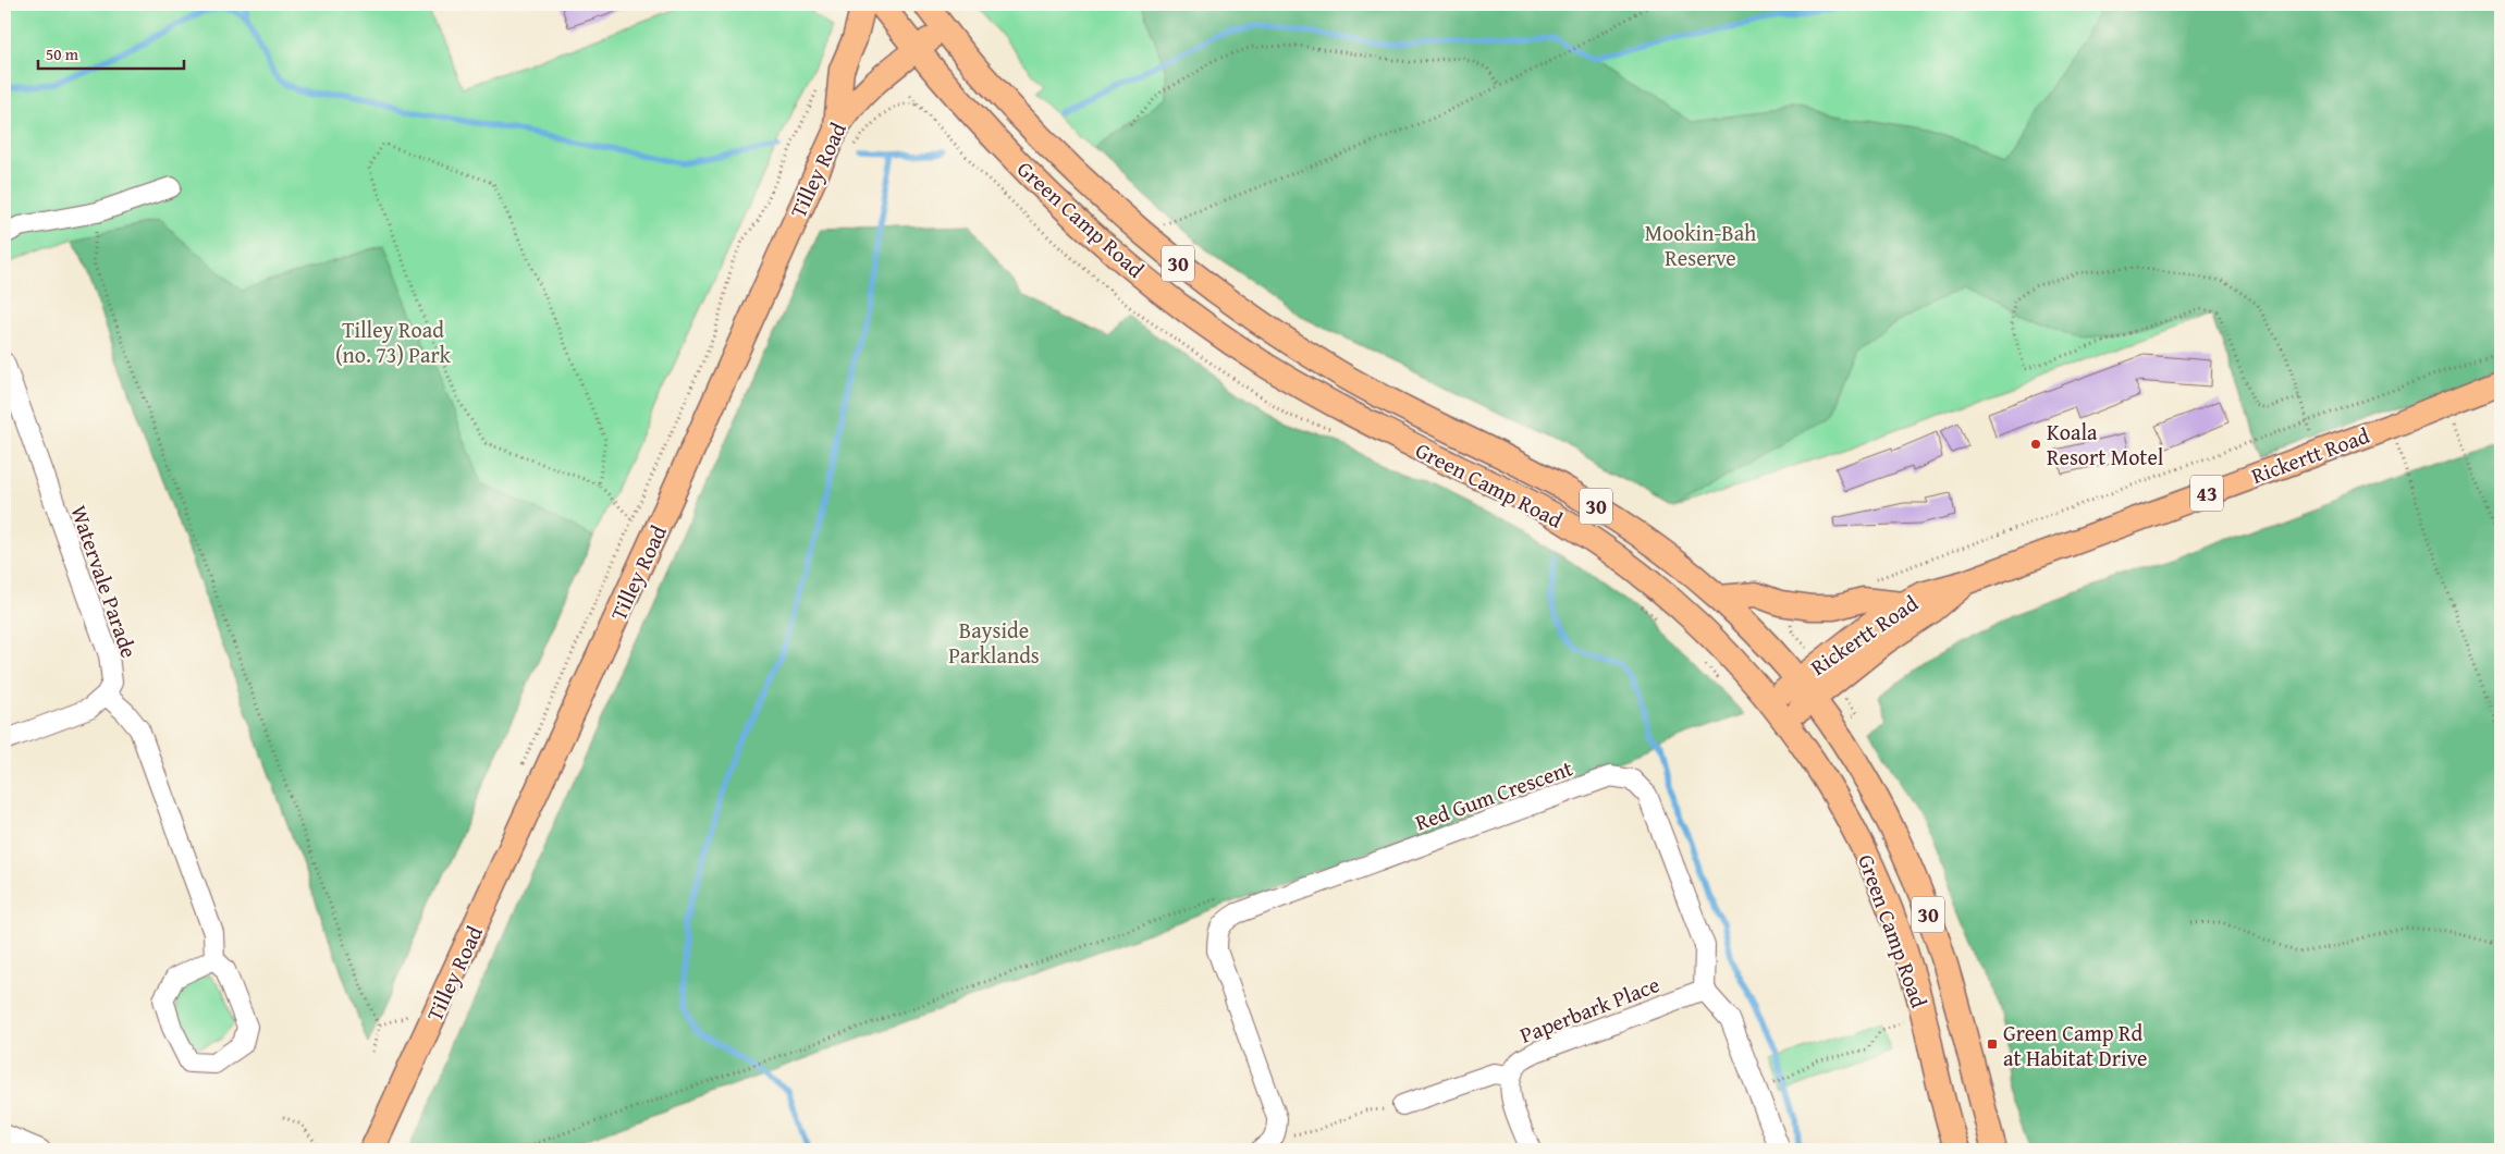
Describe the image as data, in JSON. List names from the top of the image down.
{
  "streets": {
    "main road": [
      "Tilley Road",
      "Green Camp Road",
      "30",
      "Rickertt Road",
      "43"
    ],
    "street": ["Watervale Parade", "Red Gum Crescent", "Paperbark Place"]
  },
  "crossings": [
    ["Tilley Road", "Green Camp Road"],
    ["Green Camp Road", "Rickertt Road"],
    ["Green Camp Road", "43"],
    ["Rickertt Road", "43"],
    ["Red Gum Crescent", "Paperbark Place"]
  ],
  "parks": ["Mookin-Bah Reserve", "Tilley Road (no. 73) Park", "Bayside Parklands"],
  "places": {
    "other": ["Koala Resort Motel"],
    "transit": ["Green Camp Rd at Habitat Drive"]
  },
  "scale_bar": "50 m"
}
